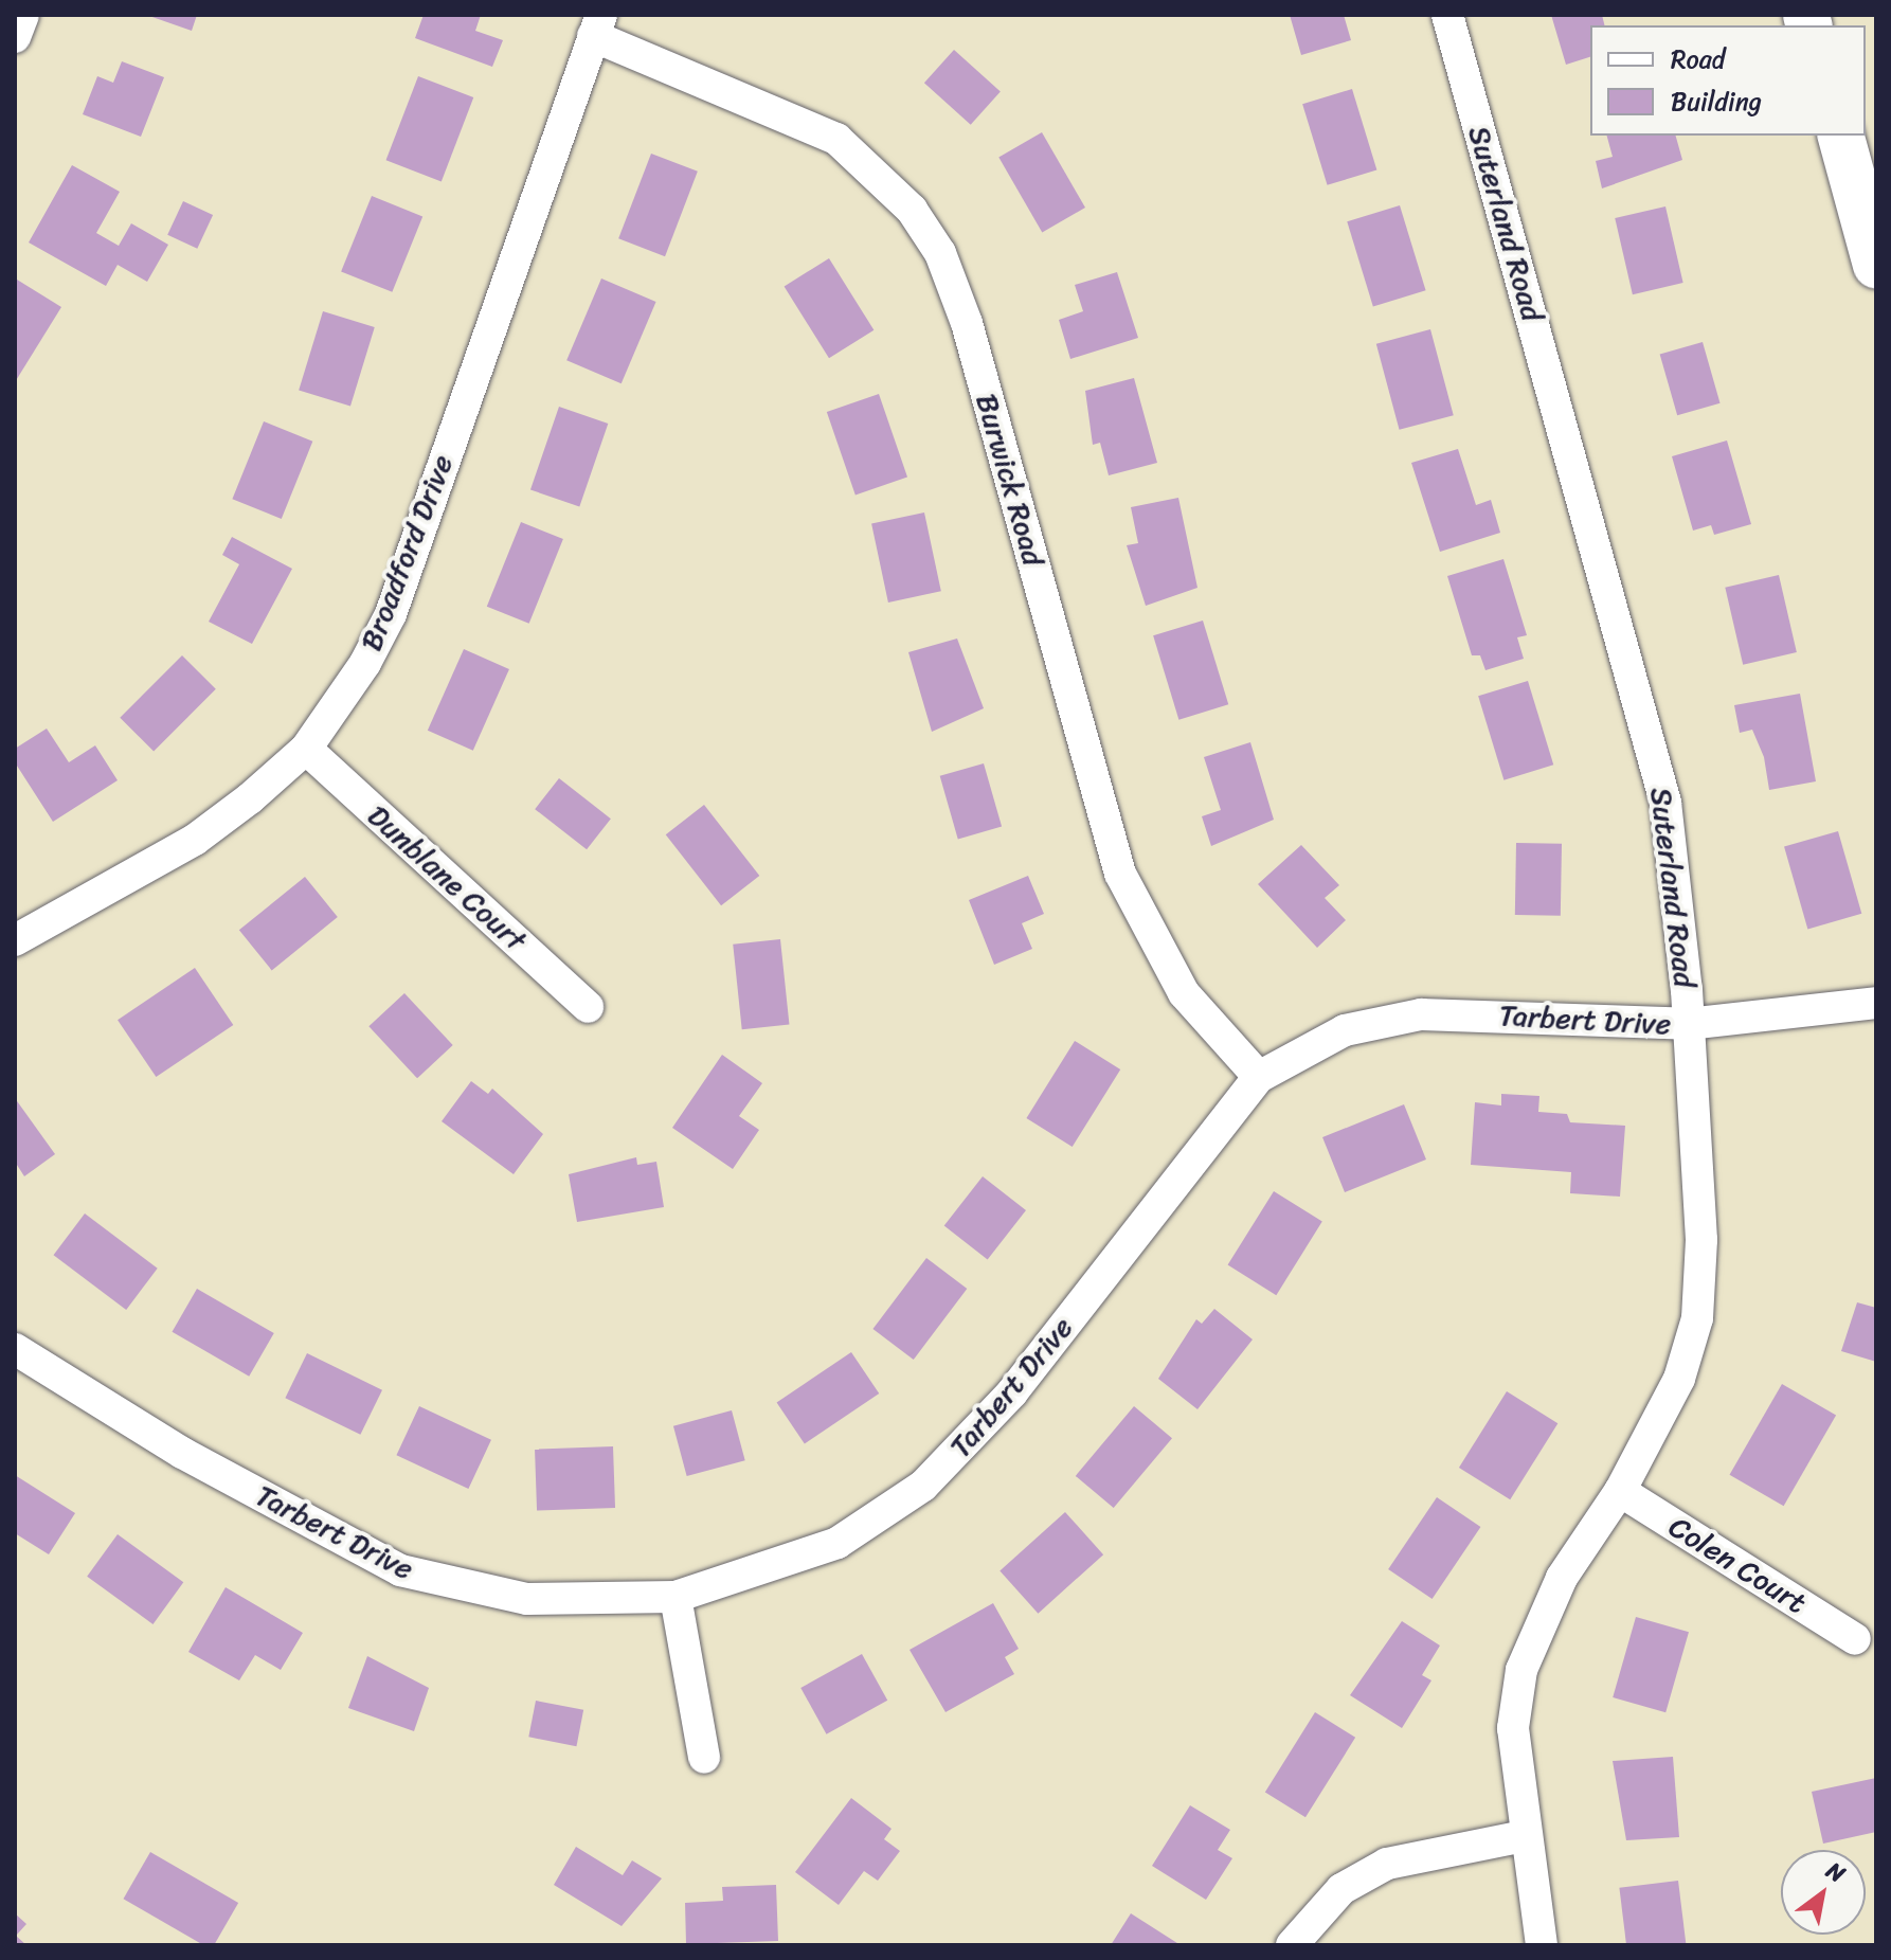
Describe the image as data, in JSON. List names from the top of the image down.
{
  "streets": {
    "street": [
      "Suterland Road",
      "Burwick Road",
      "Broadford Drive",
      "Dunblane Court",
      "Tarbert Drive",
      "Colen Court"
    ]
  },
  "crossings": [
    ["Suterland Road", "Tarbert Drive"],
    ["Suterland Road", "Colen Court"],
    ["Burwick Road", "Broadford Drive"],
    ["Burwick Road", "Tarbert Drive"],
    ["Broadford Drive", "Dunblane Court"]
  ],
  "legend": ["Road", "Building"],
  "north": "top right"
}
